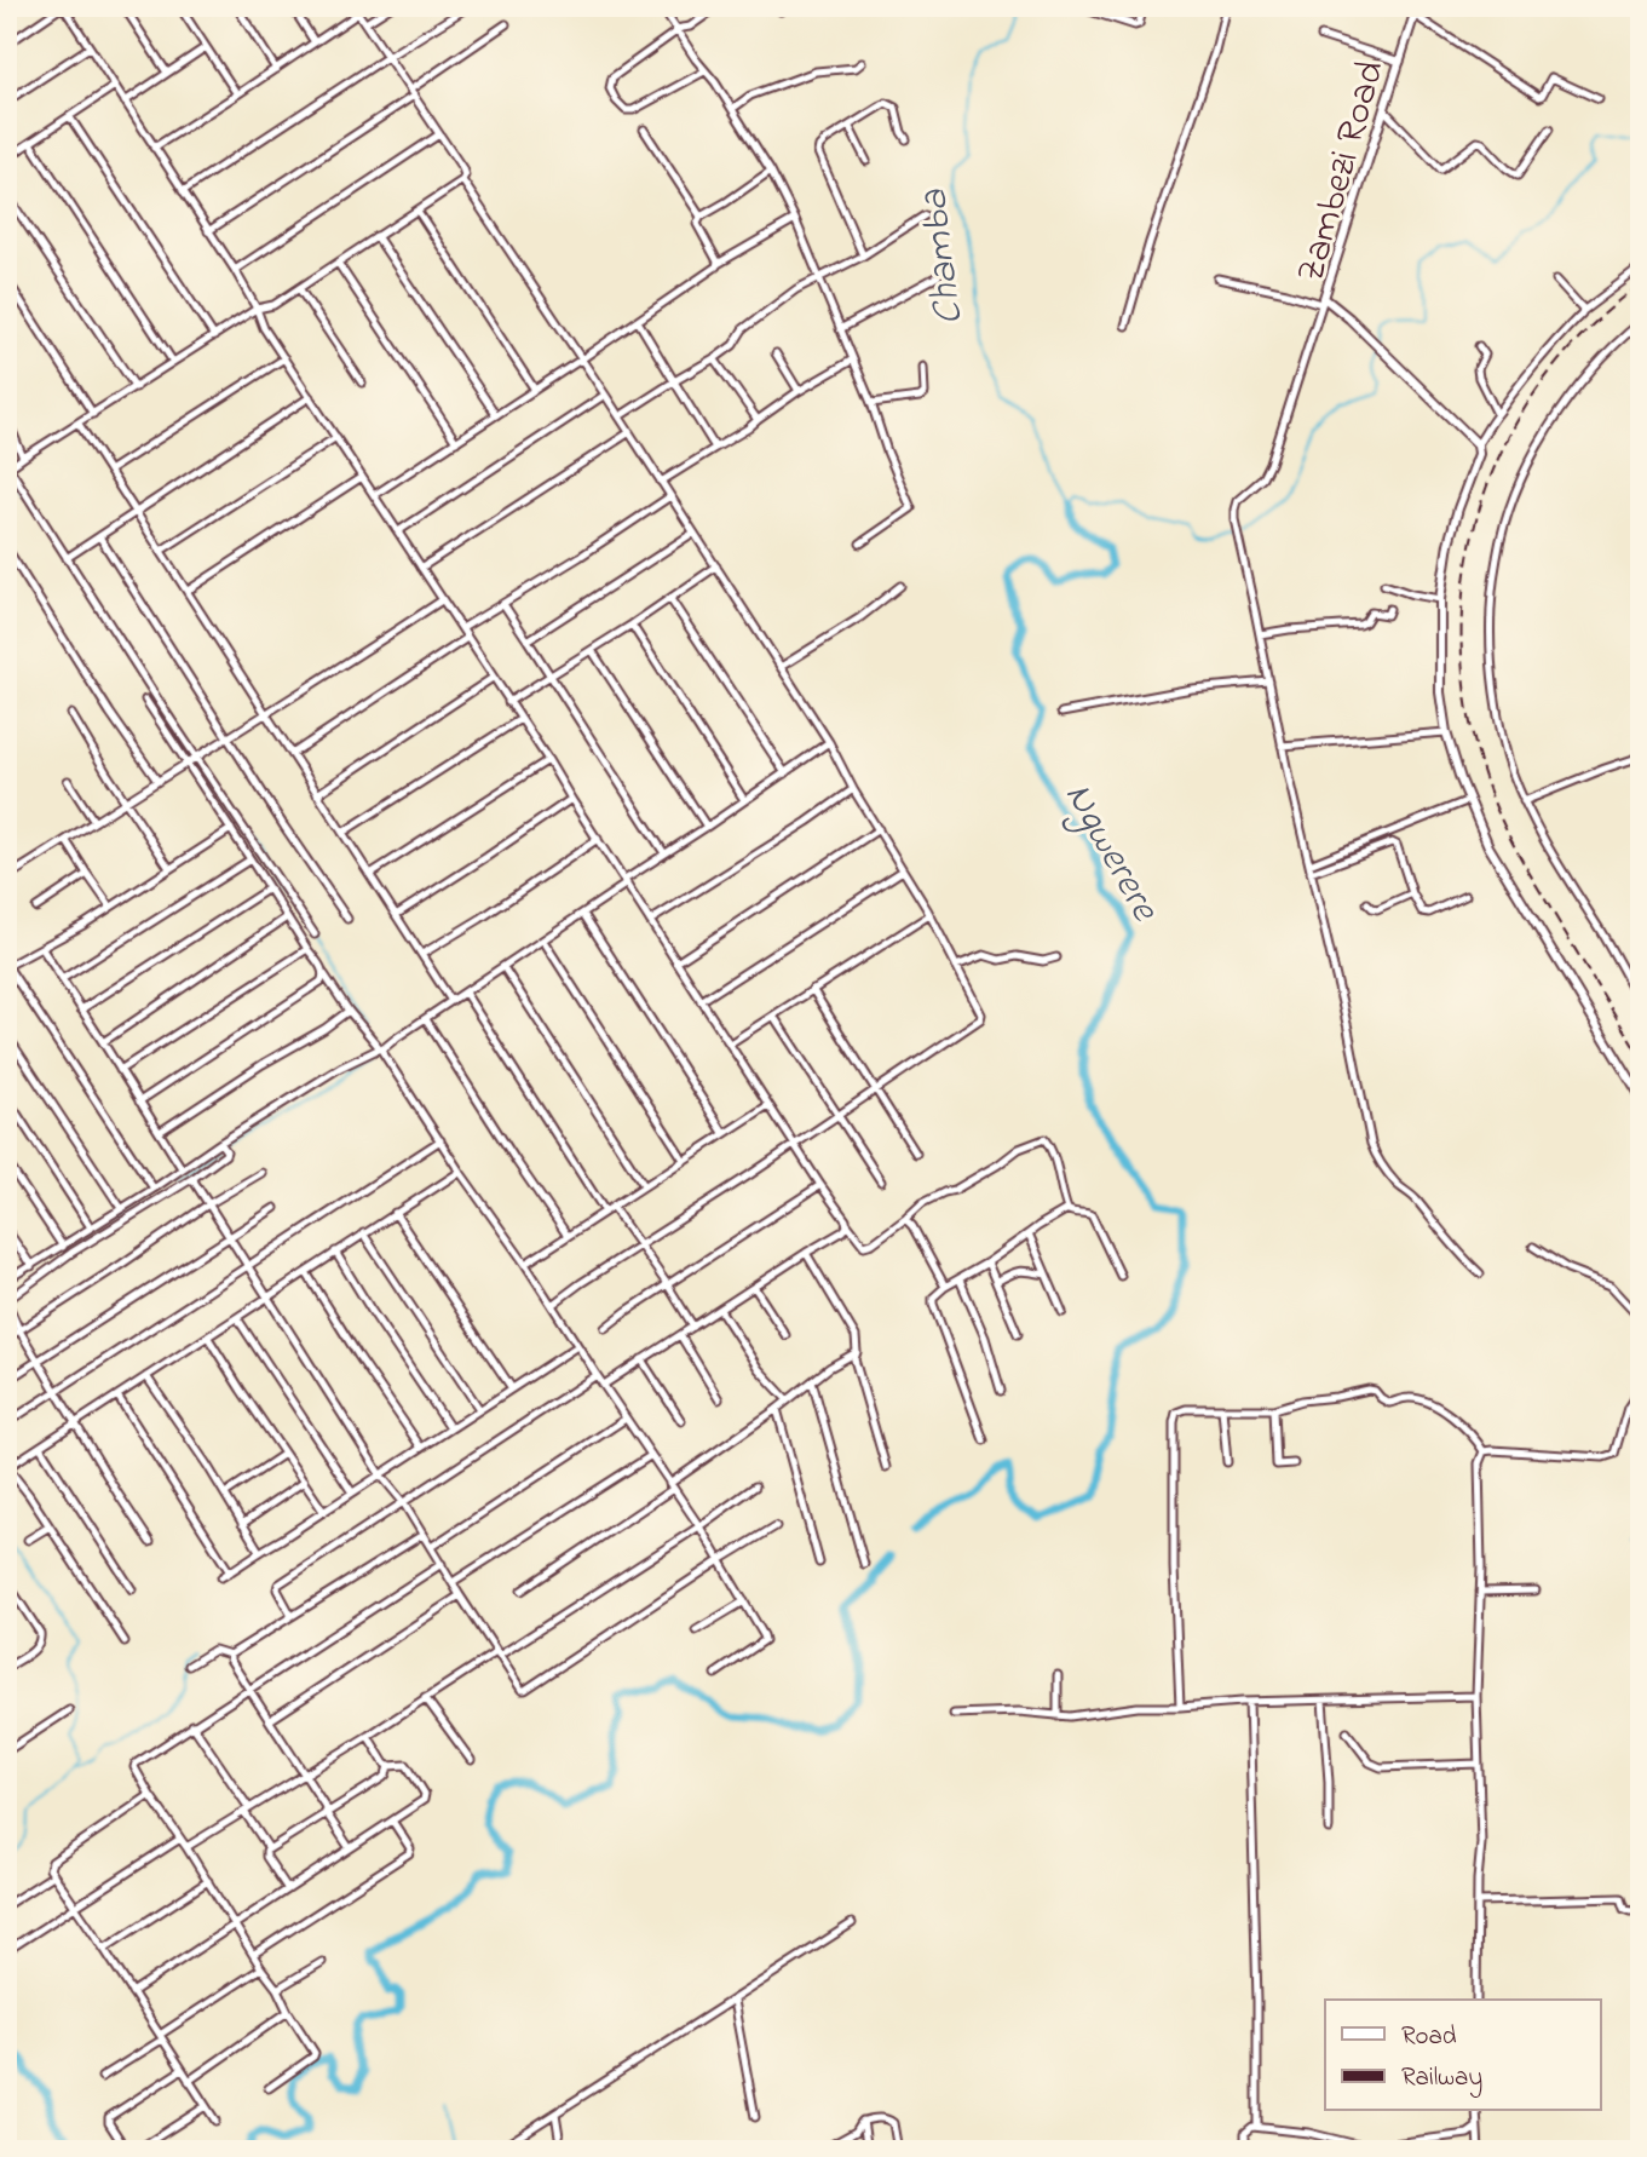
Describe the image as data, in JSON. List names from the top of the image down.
{
  "streets": {
    "main road": ["Zambezi Road"]
  },
  "water": ["Chamba", "Ngwerere"],
  "legend": ["Road", "Railway"]
}
